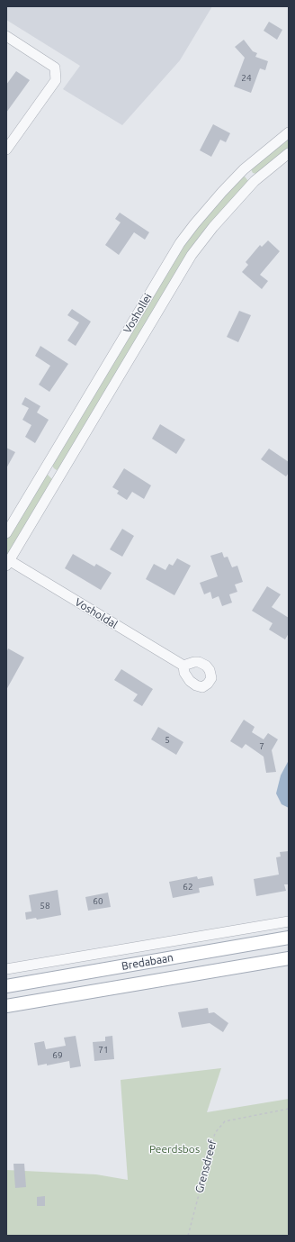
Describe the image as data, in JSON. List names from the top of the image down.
{
  "streets": {
    "main road": ["Bredabaan"],
    "street": ["Voshollei", "Vosholdal"],
    "path": ["Grensdreef"]
  },
  "crossings": [
    ["Voshollei", "Vosholdal"]
  ],
  "parks": ["Peerdsbos"],
  "house_numbers": [
    "24",
    "5",
    "7",
    "62",
    "60",
    "58",
    "71",
    "69"
  ]
}
